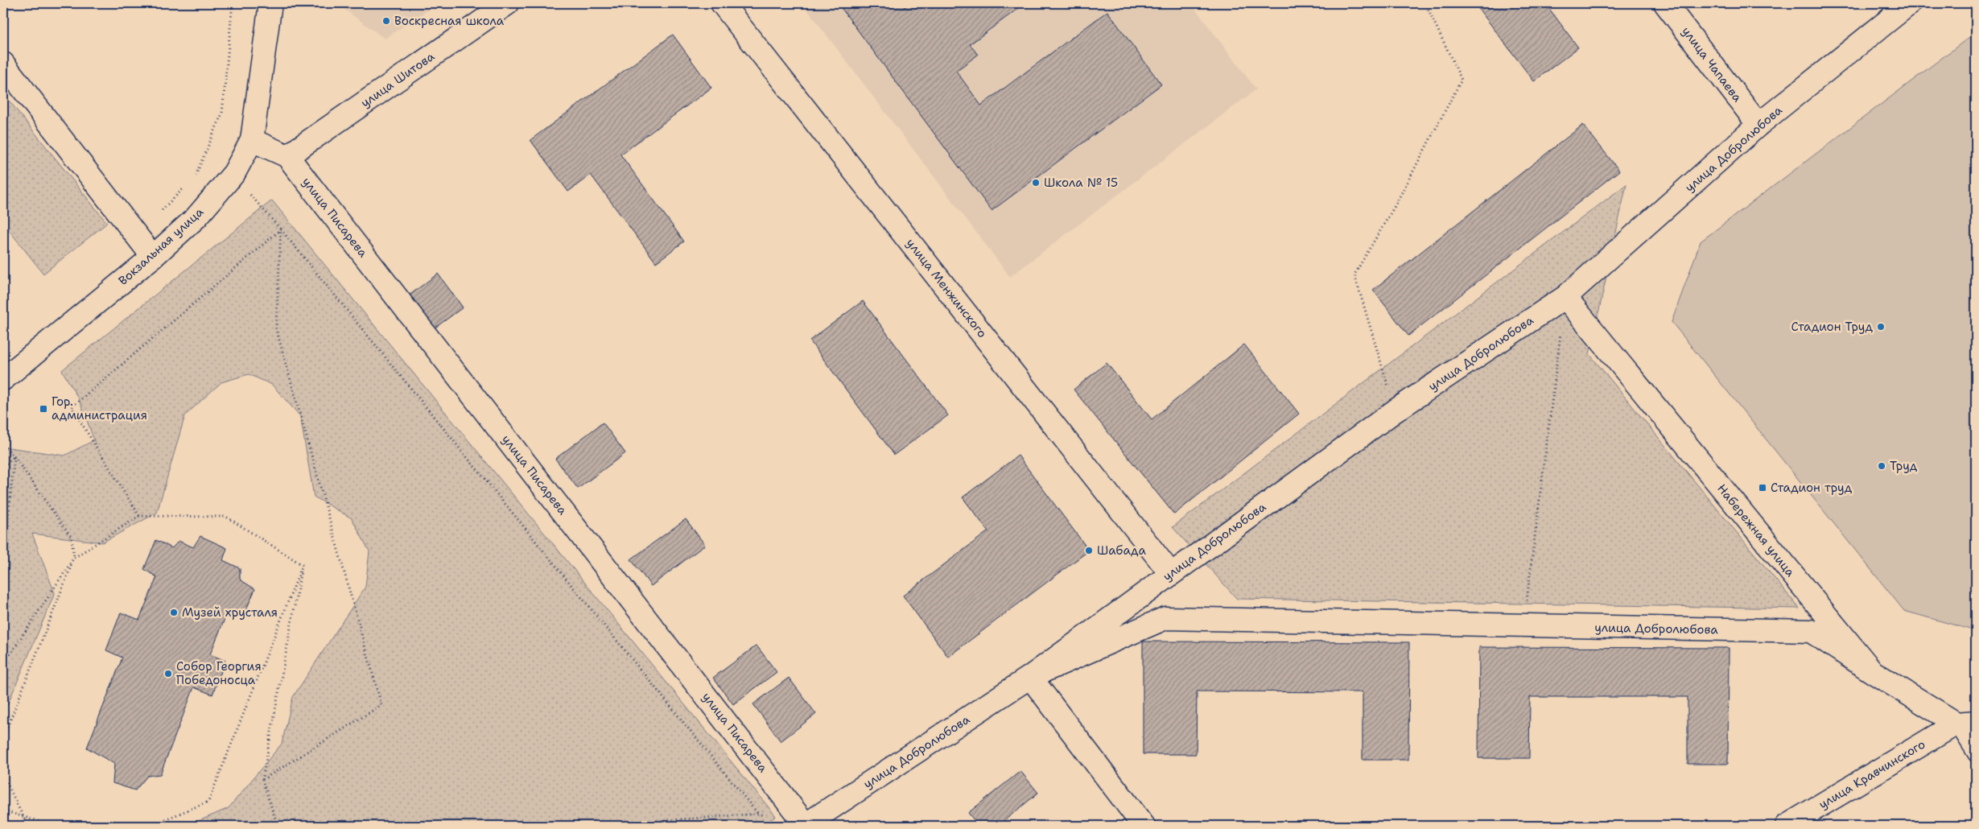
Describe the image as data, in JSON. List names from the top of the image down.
{
  "streets": {
    "street": [
      "улица Чапаева",
      "улица Шитова",
      "улица Добролюбова",
      "улица Писарева",
      "Вокзальная улица",
      "улица Менжинского",
      "Набережная улица",
      "улица Кравчинского"
    ]
  },
  "crossings": [
    ["улица Чапаева", "улица Добролюбова"],
    ["улица Шитова", "улица Писарева"],
    ["улица Добролюбова", "улица Писарева"],
    ["улица Добролюбова", "улица Менжинского"],
    ["улица Добролюбова", "Набережная улица"],
    ["улица Писарева", "Вокзальная улица"],
    ["Набережная улица", "улица Кравчинского"]
  ],
  "places": {
    "other": [
      "Воскресная школа",
      "Школа № 15",
      "Стадион Труд",
      "Труд",
      "Шабада",
      "Музей хрусталя",
      "Собор Георгия Победоносца"
    ],
    "transit": ["Гор. администрация", "Стадион труд"]
  }
}
